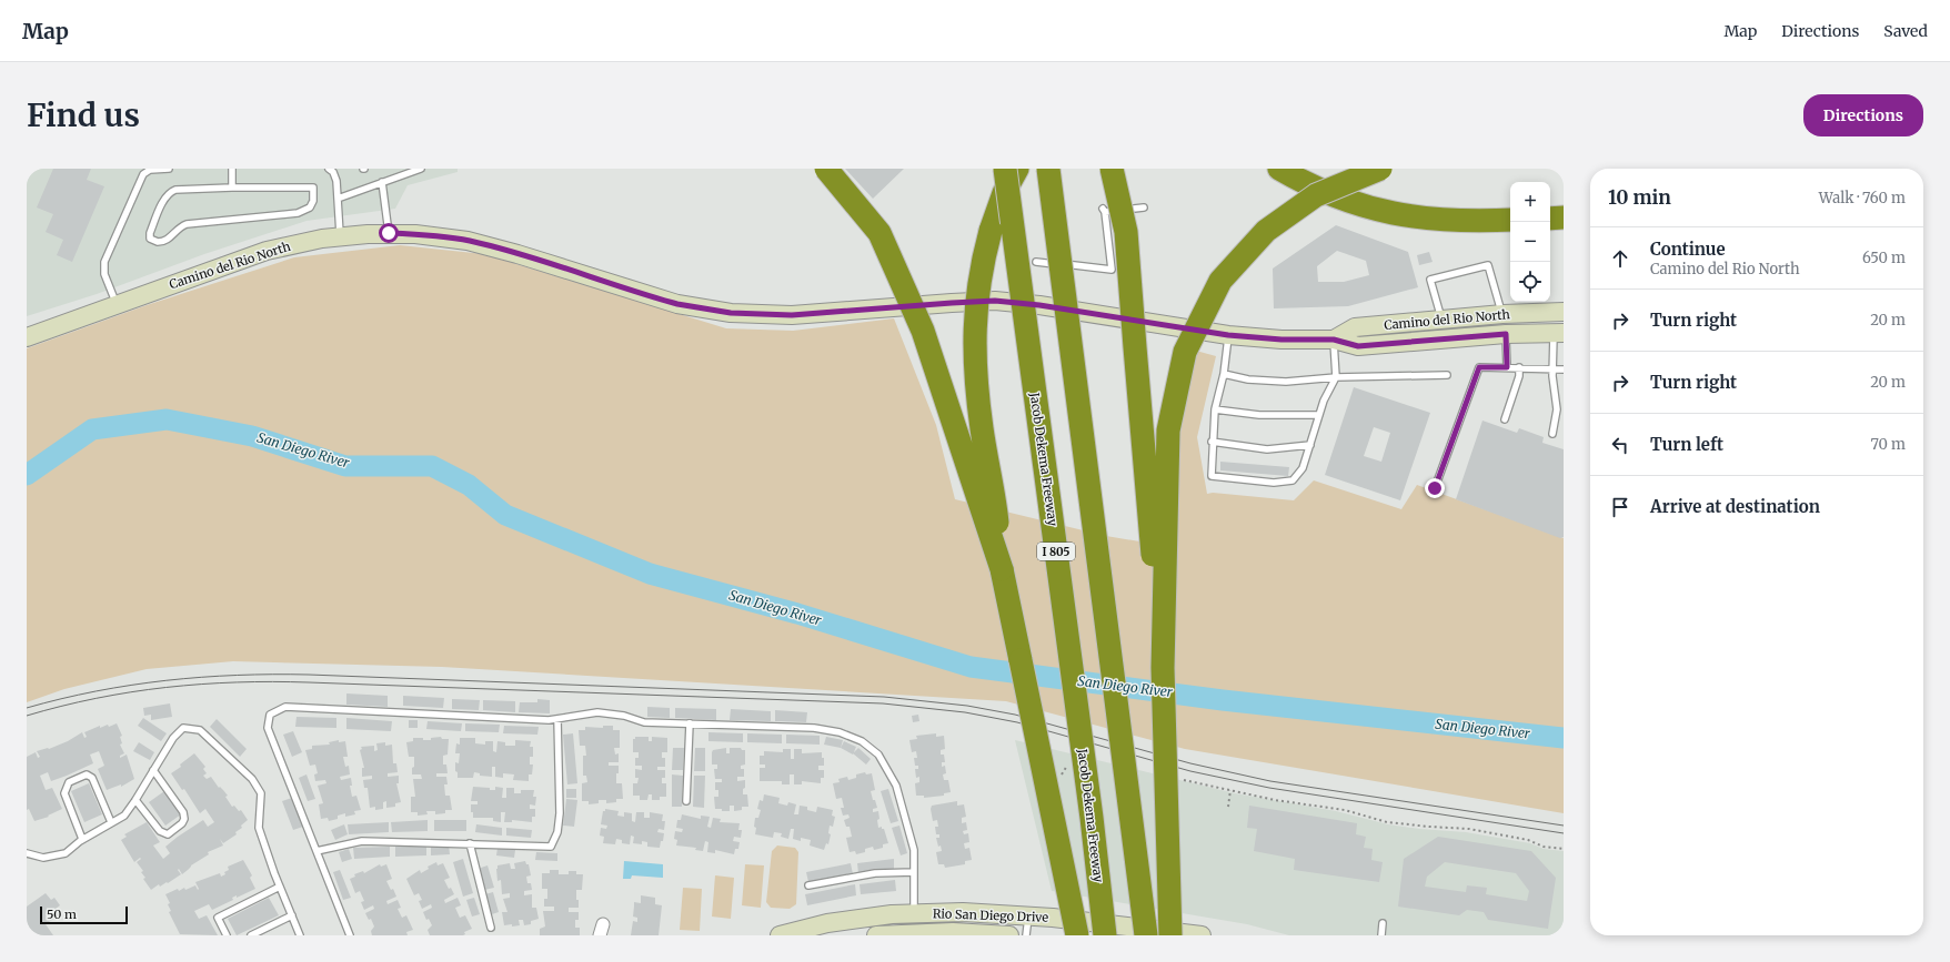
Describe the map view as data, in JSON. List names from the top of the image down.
{
  "streets": {
    "highway": ["Jacob Dekema Freeway", "I 805"],
    "main road": ["Camino del Rio North", "Rio San Diego Drive"]
  },
  "water": ["San Diego River"],
  "scale_bar": "50 m",
  "page": {
    "header": "Map",
    "nav": ["Map", "Directions", "Saved"],
    "buttons": "Directions",
    "title": "Find us",
    "heading": ["10 min", "Walk · 760 m"],
    "map_buttons": ["+", "−"],
    "list": [
      ["Continue", "Camino del Rio North", "650 m"],
      ["Turn right", "20 m"],
      ["Turn right", "20 m"],
      ["Turn left", "70 m"],
      "Arrive at destination"
    ],
    "scale": "50 m"
  }
}
